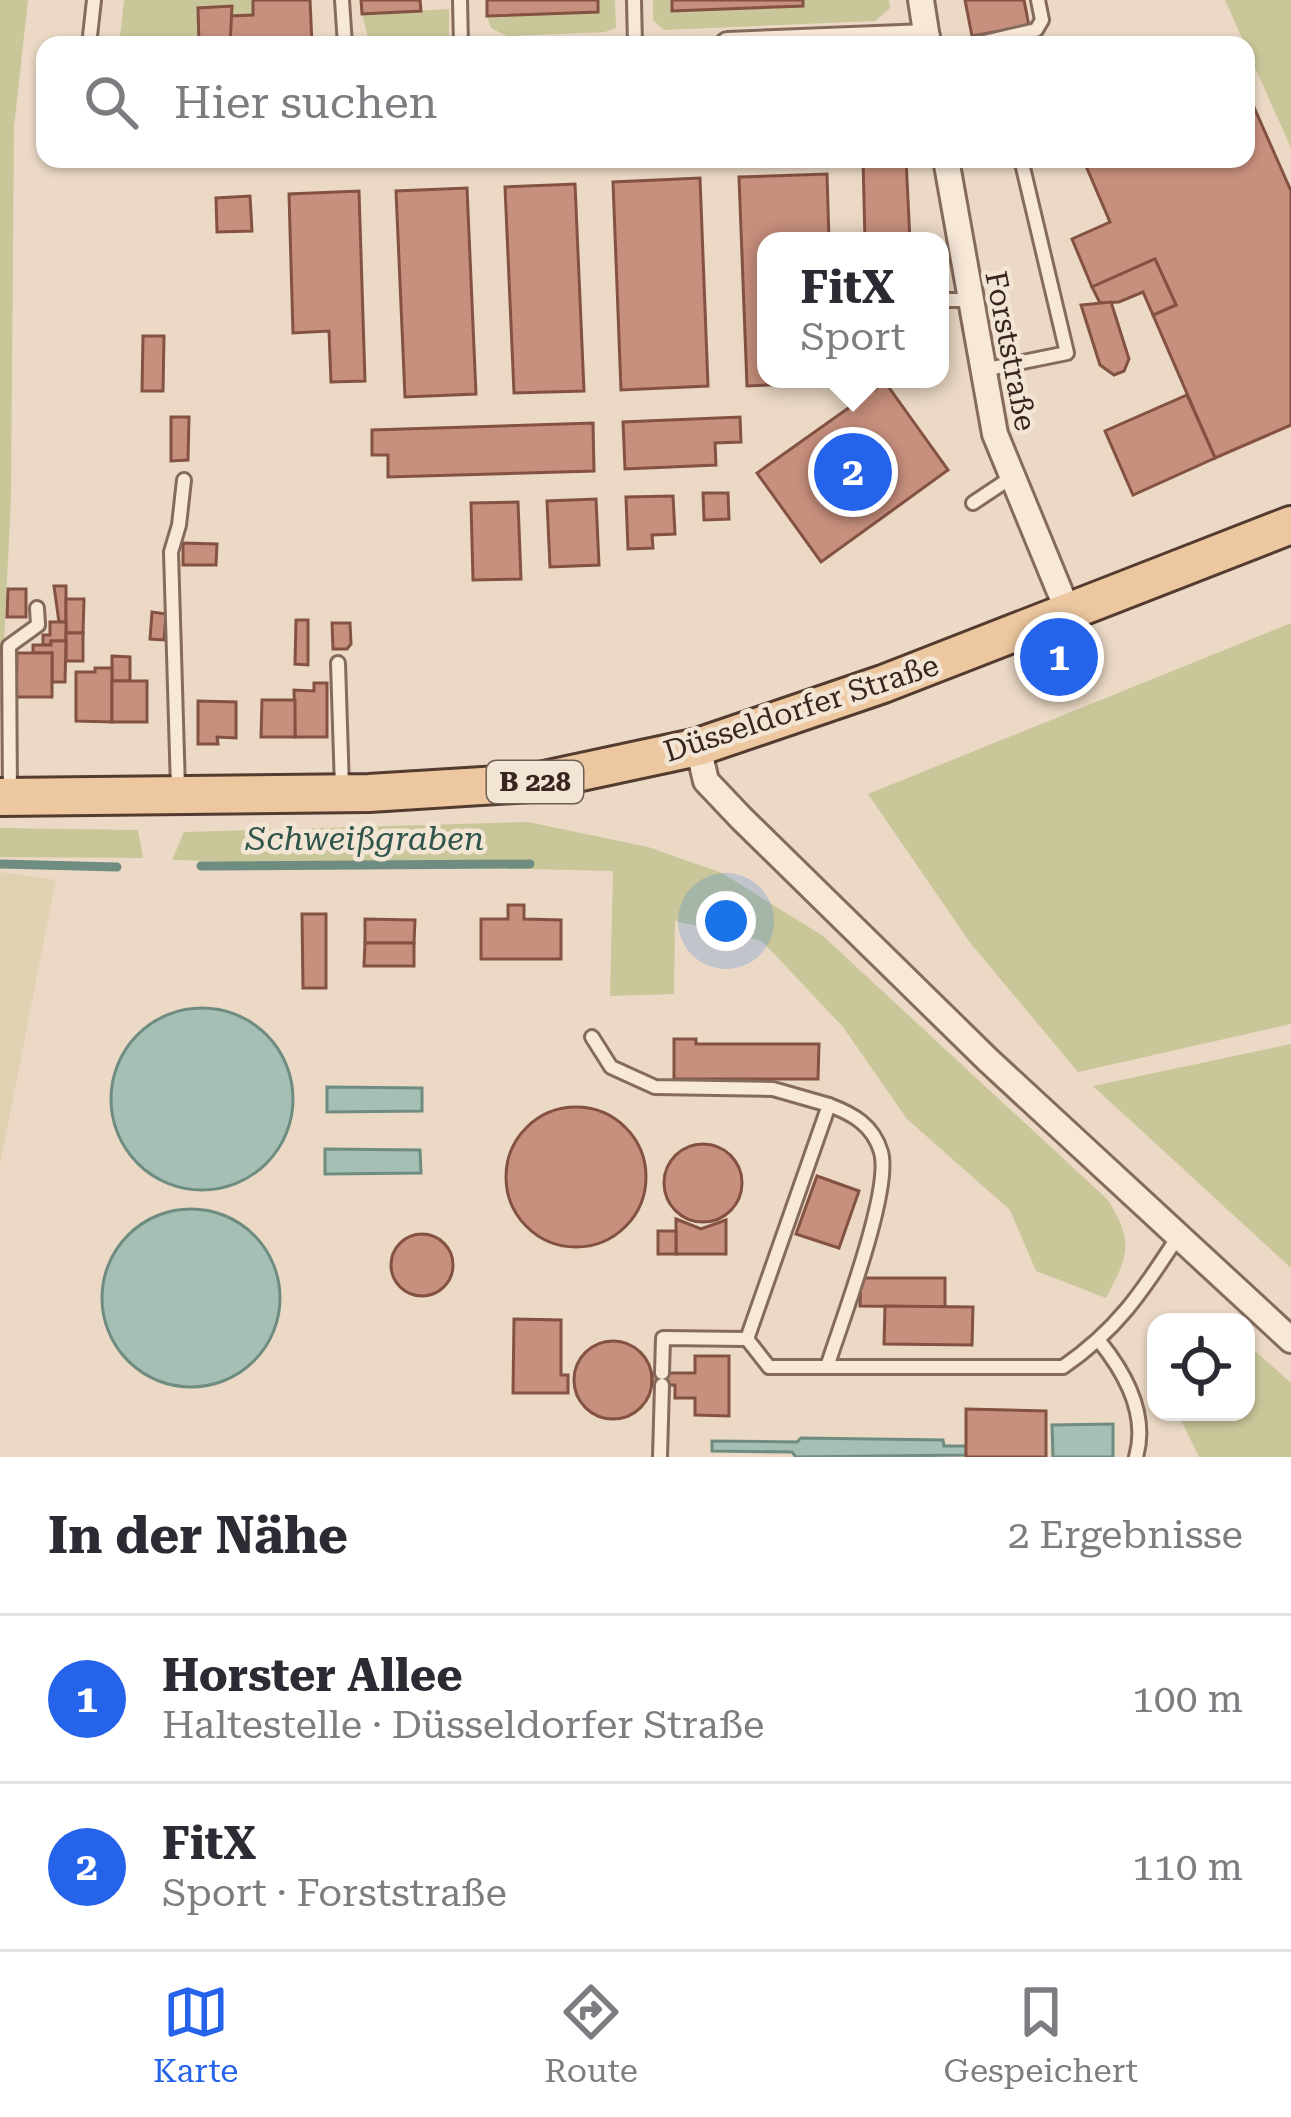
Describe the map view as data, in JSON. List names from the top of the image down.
{
  "streets": {
    "main road": ["Düsseldorfer Straße", "B 228"],
    "street": ["Forststraße"]
  },
  "crossings": [
    ["Forststraße", "Düsseldorfer Straße"]
  ],
  "water": ["Schweißgraben"],
  "page": {
    "search": "Hier suchen",
    "popup": ["FitX", "Sport"],
    "pins": ["2", "1"],
    "heading": ["In der Nähe", "2 Ergebnisse"],
    "list": [
      {
        "mark": "1",
        "name": "Horster Allee",
        "note": "Haltestelle · Düsseldorfer Straße",
        "value": "100 m"
      },
      {
        "mark": "2",
        "name": "FitX",
        "note": "Sport · Forststraße",
        "value": "110 m"
      }
    ],
    "nav": ["Karte", "Route", "Gespeichert"]
  }
}
